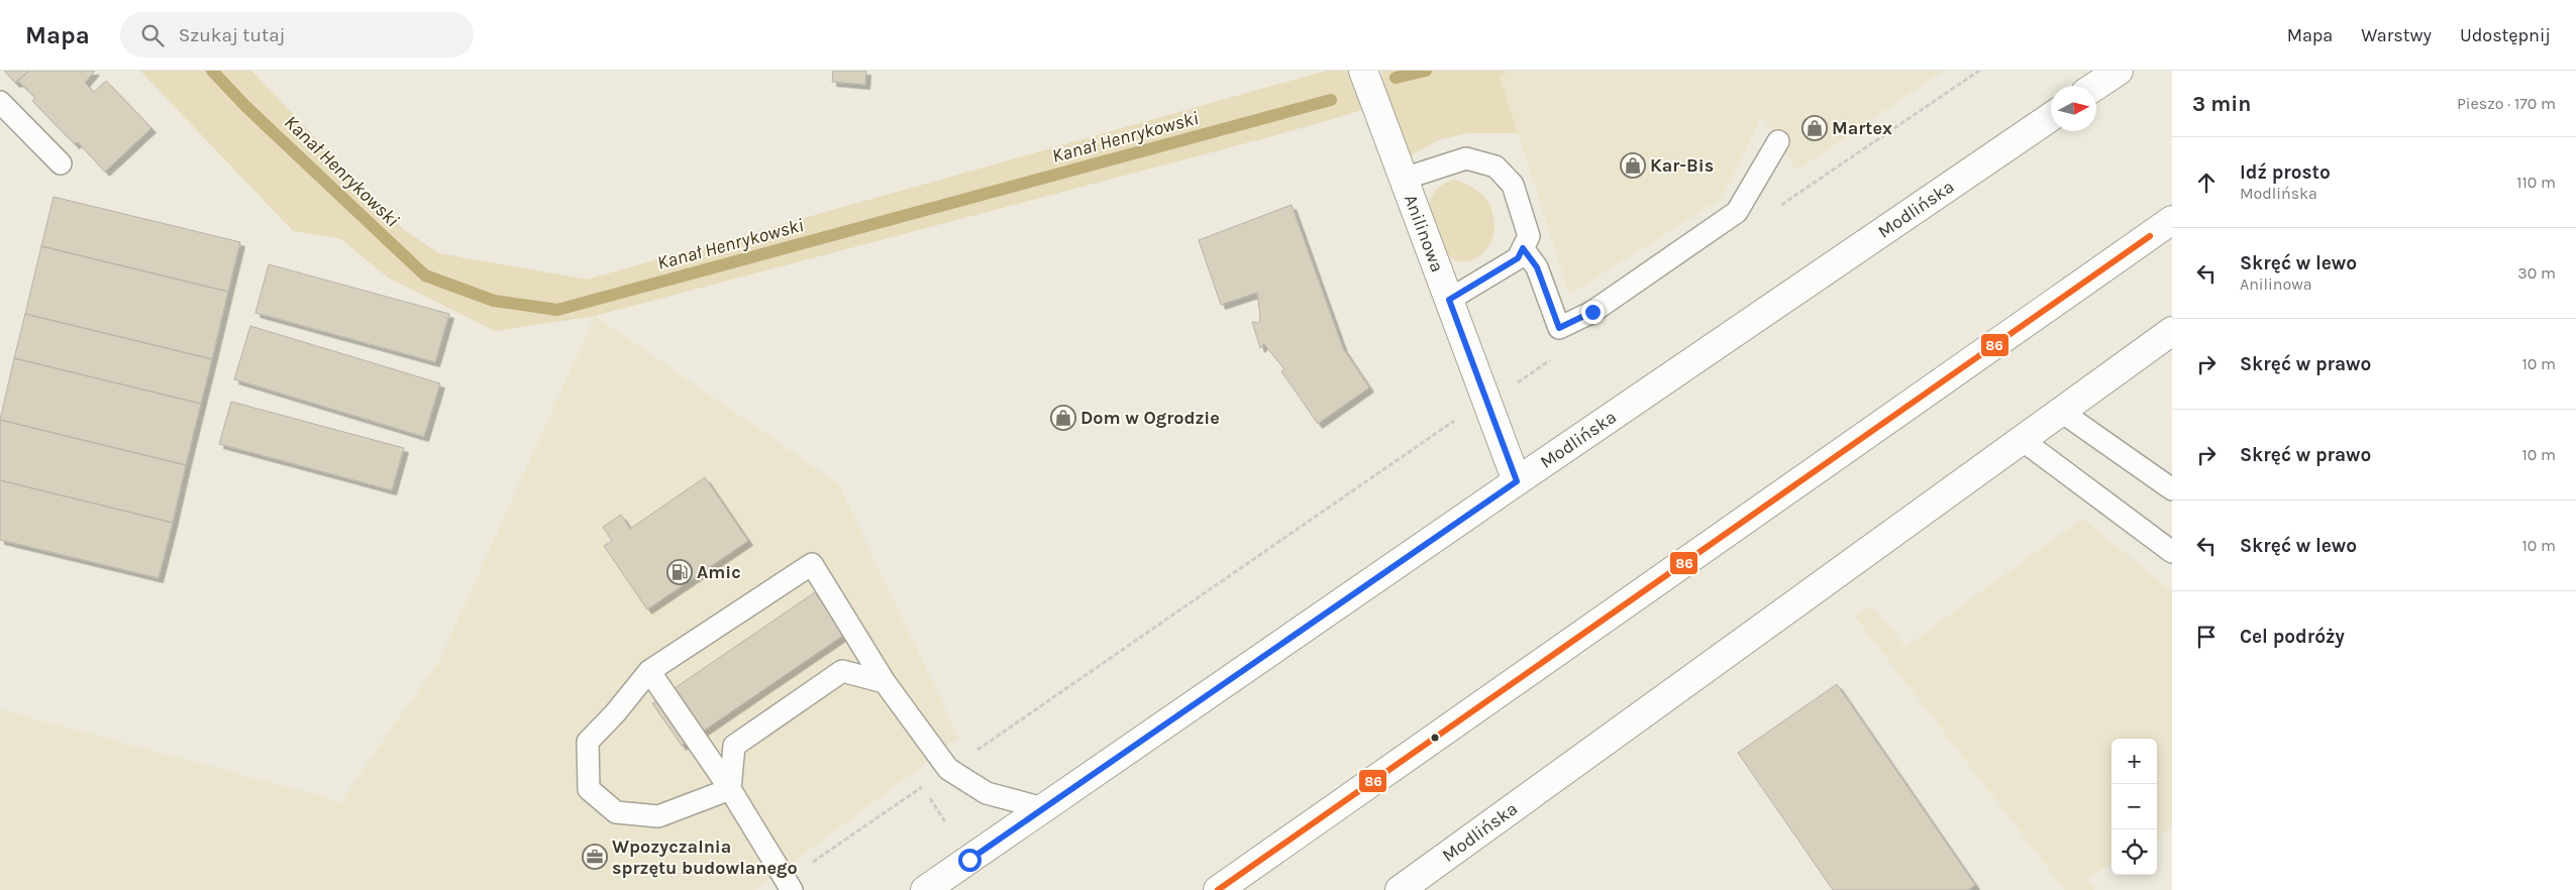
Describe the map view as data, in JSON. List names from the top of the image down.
{
  "streets": {
    "main road": ["Modlińska", "Anilinowa"]
  },
  "crossings": [
    ["Modlińska", "Anilinowa"]
  ],
  "water": ["Kanał Henrykowski"],
  "places": {
    "shop": ["Martex", "Kar-Bis", "Dom w Ogrodzie"],
    "fuel station": ["Amic"],
    "office": ["Wpozyczalnia sprzętu budowlanego"]
  },
  "lines": ["transit line 86"],
  "north": "right",
  "page": {
    "header": "Mapa",
    "search": "Szukaj tutaj",
    "nav": ["Mapa", "Warstwy", "Udostępnij"],
    "heading": ["3 min", "Pieszo · 170 m"],
    "list": [
      ["Idź prosto", "Modlińska", "110 m"],
      ["Skręć w lewo", "Anilinowa", "30 m"],
      ["Skręć w prawo", "10 m"],
      ["Skręć w prawo", "10 m"],
      ["Skręć w lewo", "10 m"],
      "Cel podróży"
    ],
    "map_buttons": ["+", "−"]
  }
}
